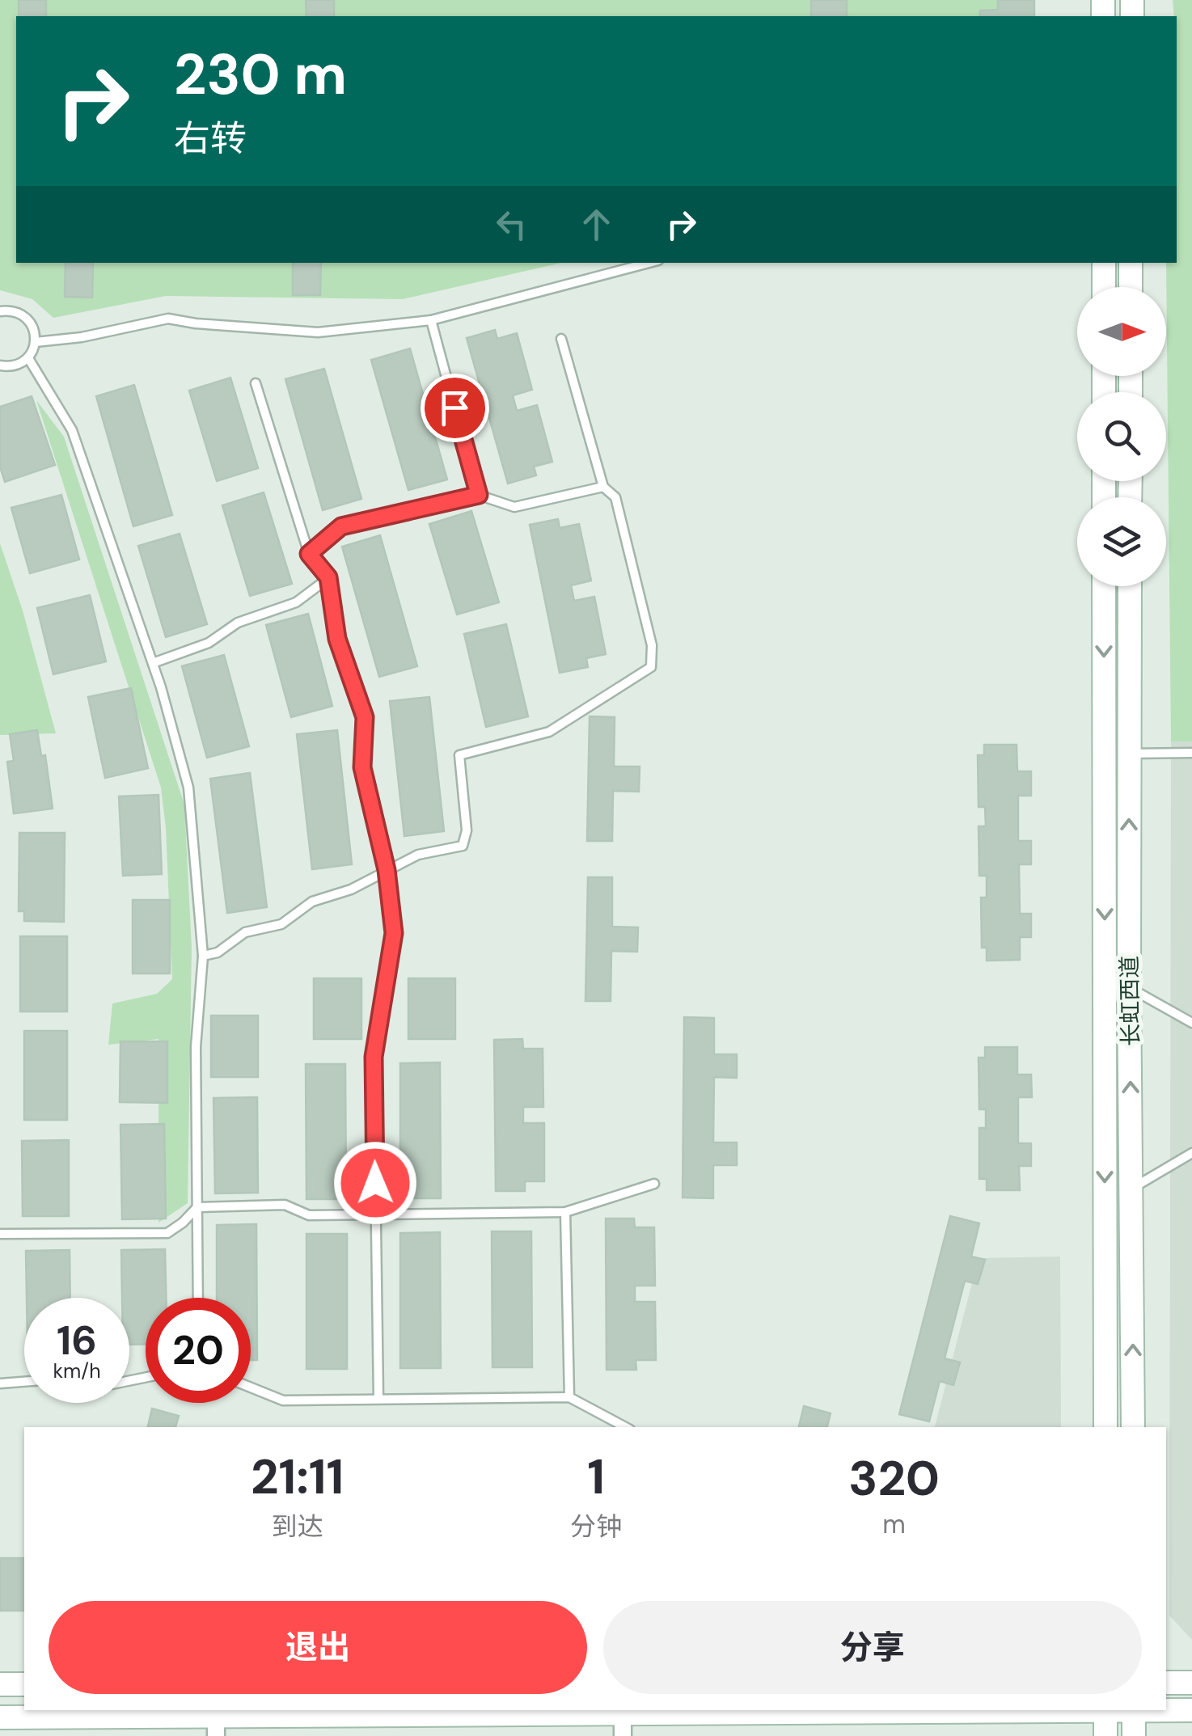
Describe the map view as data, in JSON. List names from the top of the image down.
{
  "streets": {
    "main road": ["长虹西道"]
  },
  "north": "right",
  "page": {
    "turn": ["230 m", "右转"],
    "speed": "16 km/h",
    "limit": "20",
    "eta": [
      "21:11",
      "到达",
      "1",
      "分钟",
      "320",
      "m"
    ],
    "buttons": ["退出", "分享"]
  }
}
